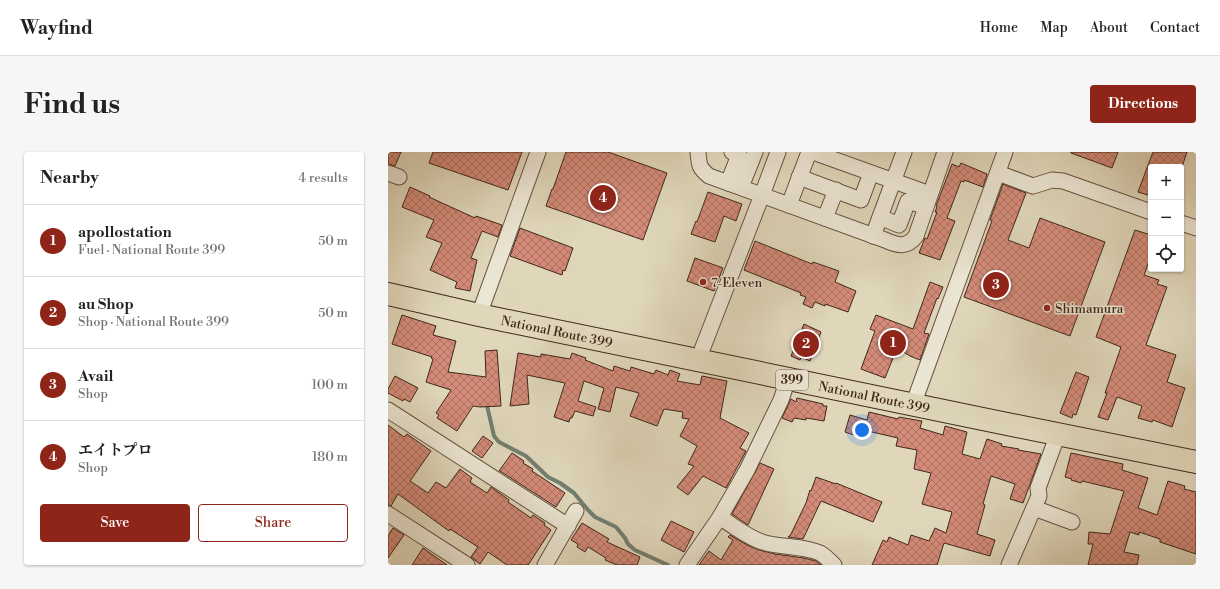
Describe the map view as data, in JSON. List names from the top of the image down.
{
  "streets": {
    "highway": ["National Route 399", "399"]
  },
  "places": ["7-Eleven", "Shimamura"],
  "page": {
    "header": "Wayfind",
    "nav": [
      "Home",
      "Map",
      "About",
      "Contact"
    ],
    "buttons": [
      "Directions",
      ["Save", "Share"]
    ],
    "title": "Find us",
    "heading": ["Nearby", "4 results"],
    "map_buttons": ["+", "−"],
    "pins": [
      "4",
      "3",
      "1",
      "2"
    ],
    "list": [
      {
        "mark": "1",
        "name": "apollostation",
        "note": "Fuel · National Route 399",
        "value": "50 m"
      },
      {
        "mark": "2",
        "name": "au Shop",
        "note": "Shop · National Route 399",
        "value": "50 m"
      },
      {
        "mark": "3",
        "name": "Avail",
        "note": "Shop",
        "value": "100 m"
      },
      {
        "mark": "4",
        "name": "エイトプロ",
        "note": "Shop",
        "value": "180 m"
      }
    ]
  }
}
